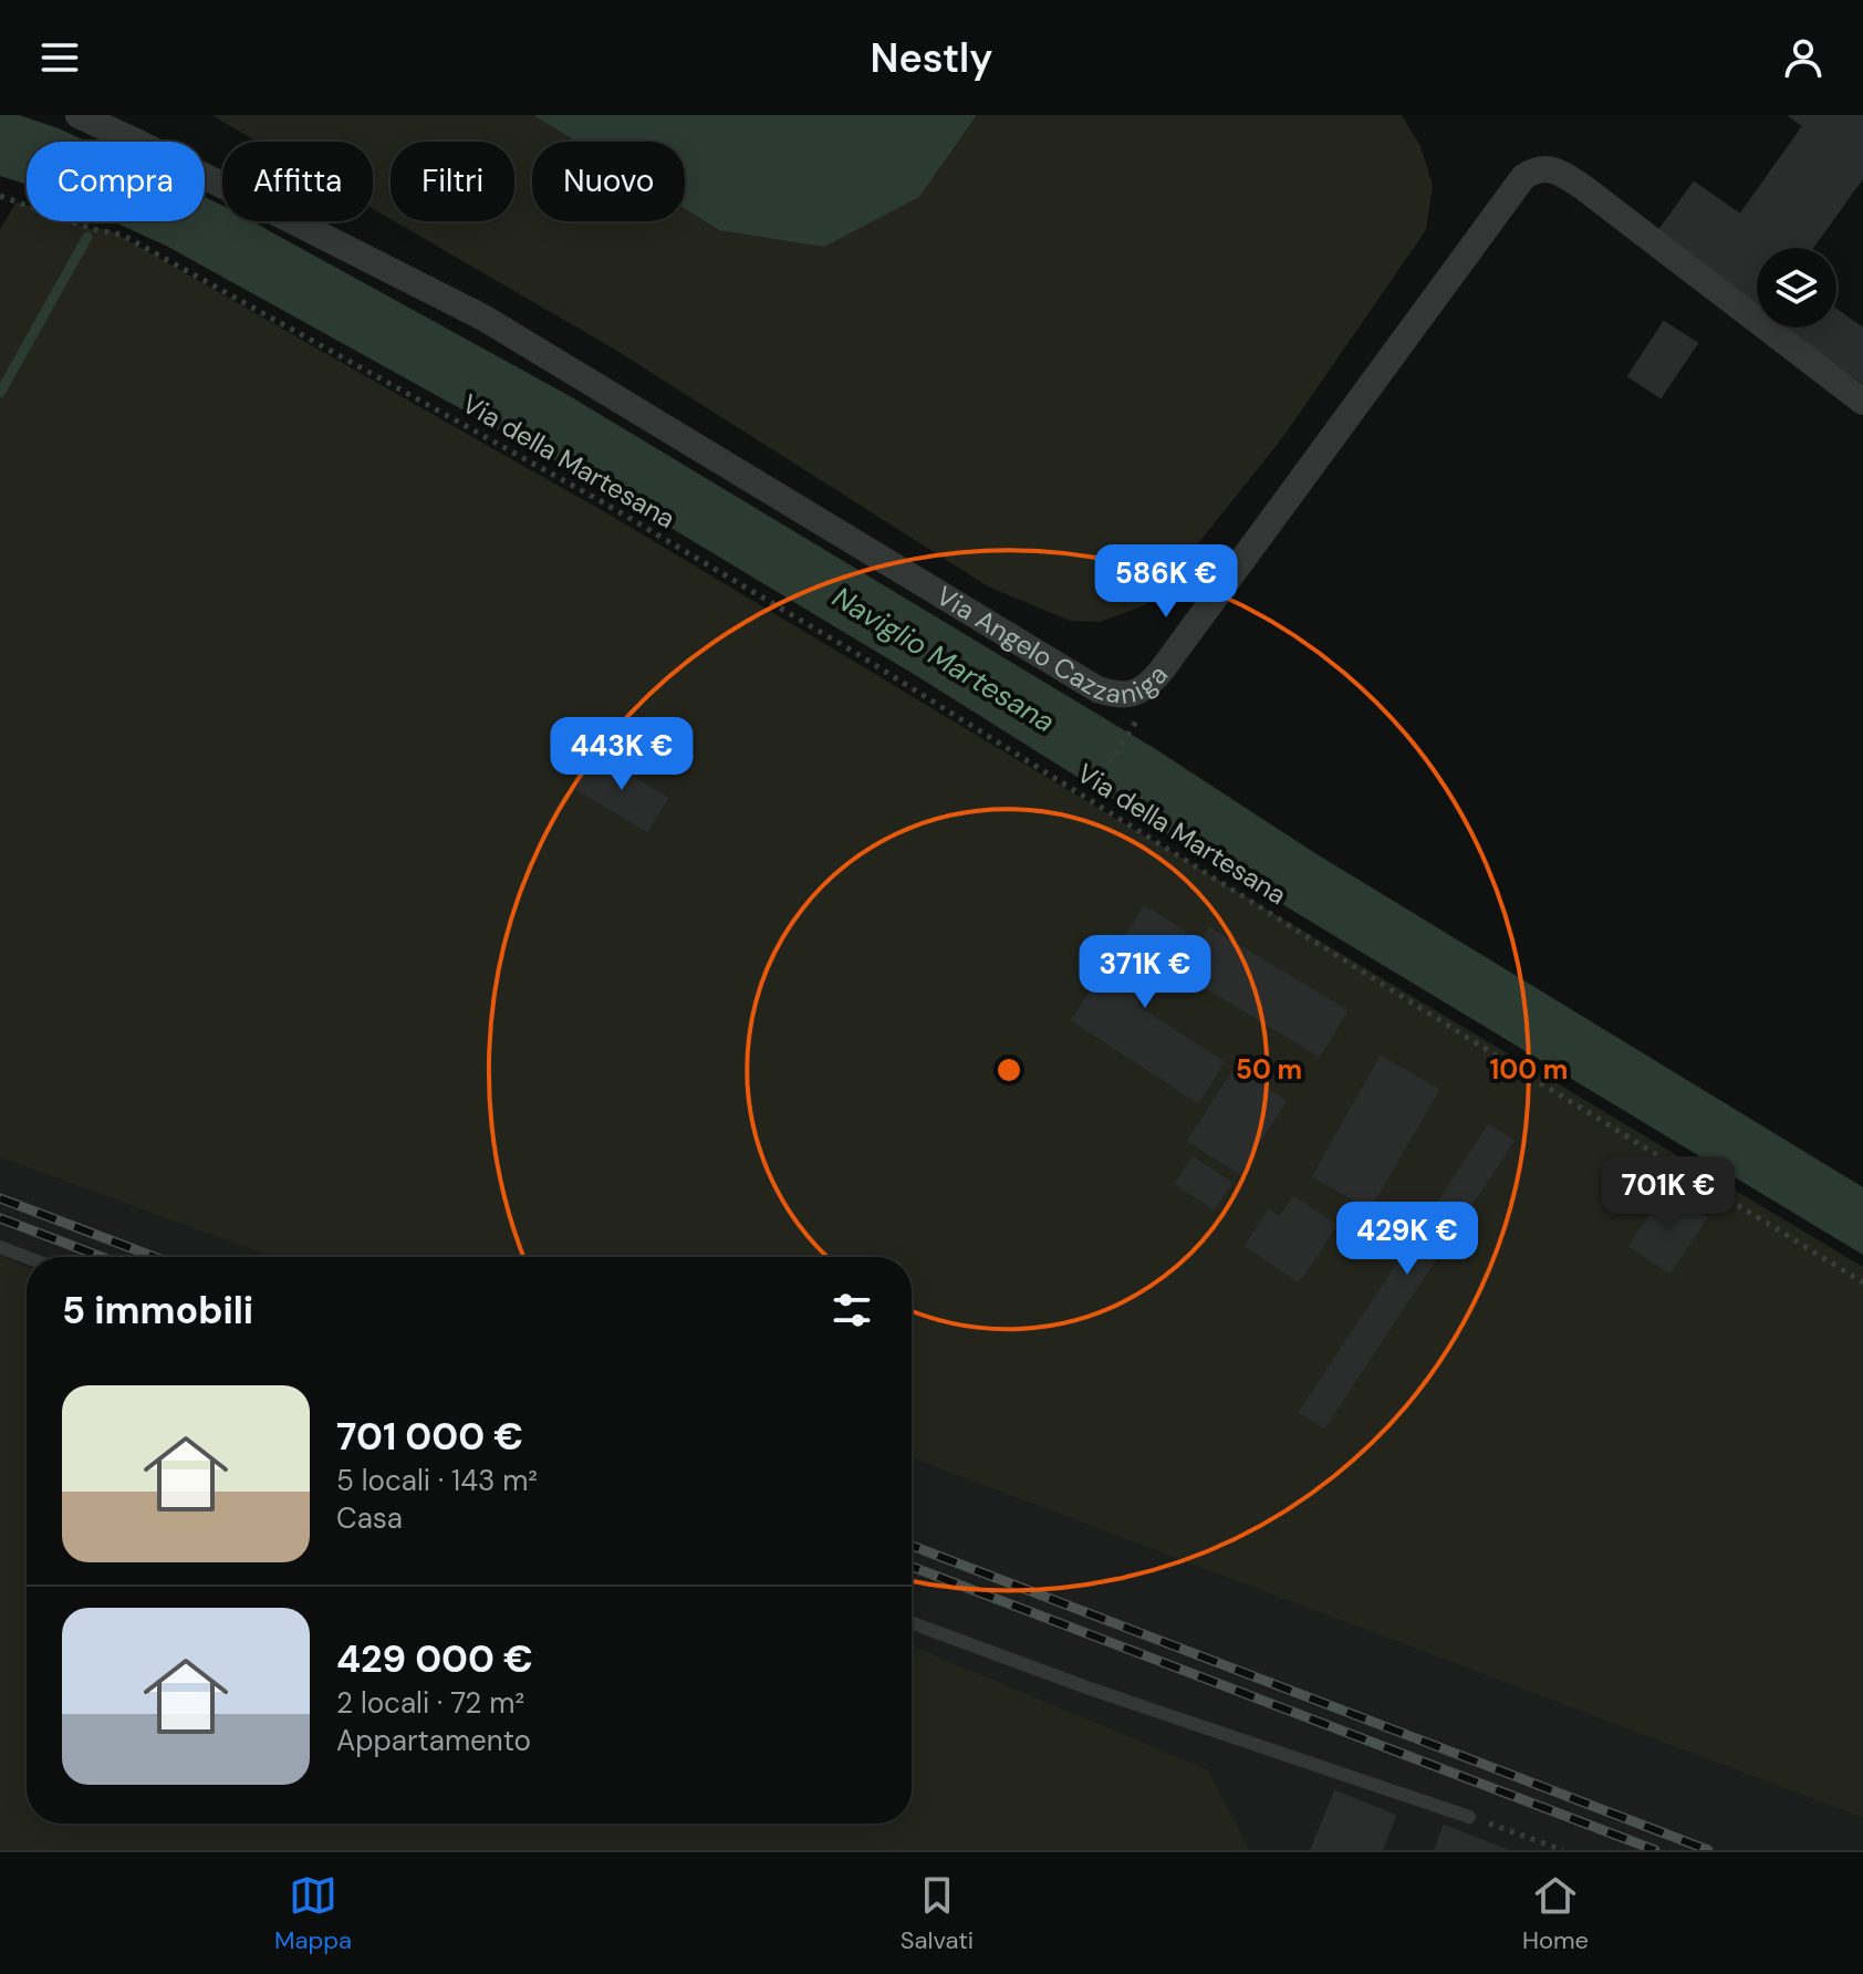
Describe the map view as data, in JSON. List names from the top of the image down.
{
  "streets": {
    "street": ["Via Angelo Cazzaniga"],
    "path": ["Via della Martesana"]
  },
  "water": ["Naviglio Martesana"],
  "page": {
    "header": "Nestly",
    "chip": [
      "Compra",
      "Affitta",
      "Filtri",
      "Nuovo"
    ],
    "price": [
      "586K €",
      "443K €",
      "371K €",
      "701K €",
      "429K €"
    ],
    "heading": "5 immobili",
    "list": [
      {
        "name": "701 000 €",
        "note": "5 locali · 143 m² · Casa"
      },
      {
        "name": "429 000 €",
        "note": "2 locali · 72 m² · Appartamento"
      }
    ],
    "tabs": ["Mappa", "Salvati", "Home"]
  },
  "rings": ["50 m", "100 m"]
}
